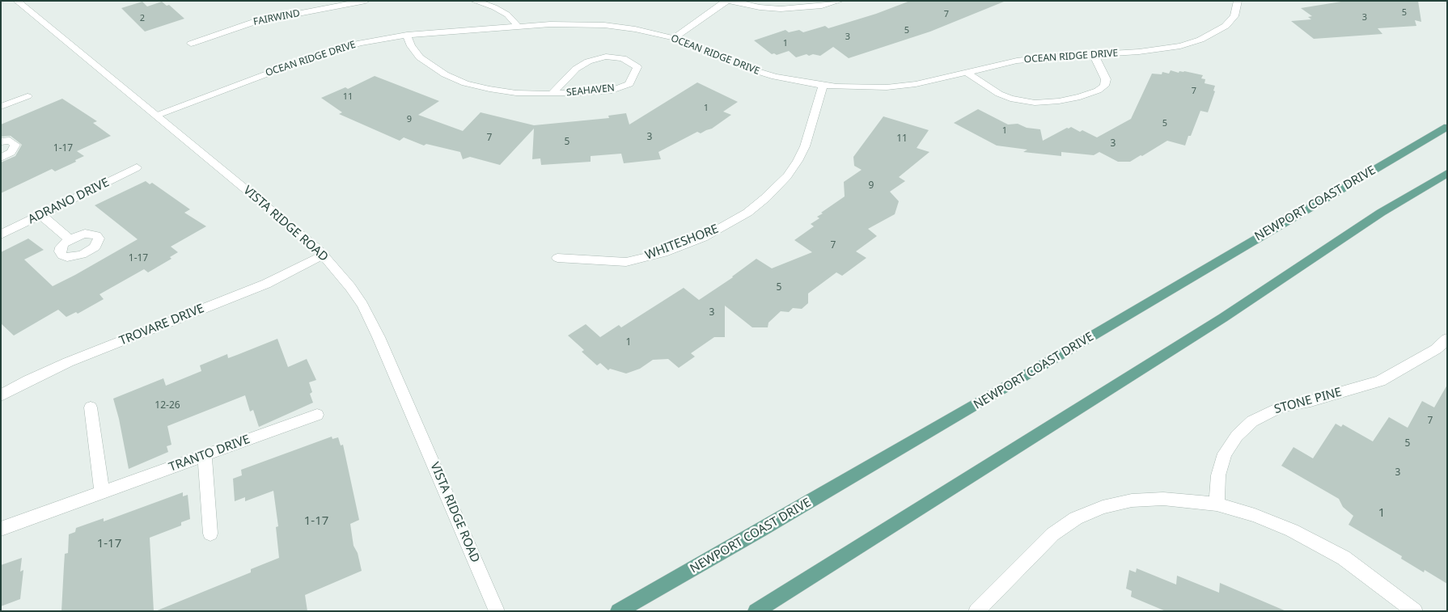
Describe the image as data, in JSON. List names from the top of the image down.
{
  "streets": {
    "main road": ["NEWPORT COAST DRIVE"],
    "street": [
      "FAIRWIND",
      "OCEAN RIDGE DRIVE",
      "SEAHAVEN",
      "ADRANO DRIVE",
      "VISTA RIDGE ROAD",
      "WHITESHORE",
      "TROVARE DRIVE",
      "STONE PINE",
      "TRANTO DRIVE"
    ]
  },
  "crossings": [
    ["OCEAN RIDGE DRIVE", "SEAHAVEN"],
    ["OCEAN RIDGE DRIVE", "VISTA RIDGE ROAD"],
    ["OCEAN RIDGE DRIVE", "WHITESHORE"],
    ["VISTA RIDGE ROAD", "TROVARE DRIVE"]
  ],
  "house_numbers": [
    "5",
    "7",
    "3",
    "2",
    "5",
    "3",
    "1",
    "7",
    "11",
    "1",
    "9",
    "5",
    "1",
    "3",
    "7",
    "11",
    "5",
    "3",
    "1-17",
    "9",
    "7",
    "1-17",
    "5",
    "3",
    "1",
    "12-26",
    "7",
    "5",
    "3",
    "1",
    "1-17",
    "1-17"
  ]
}
